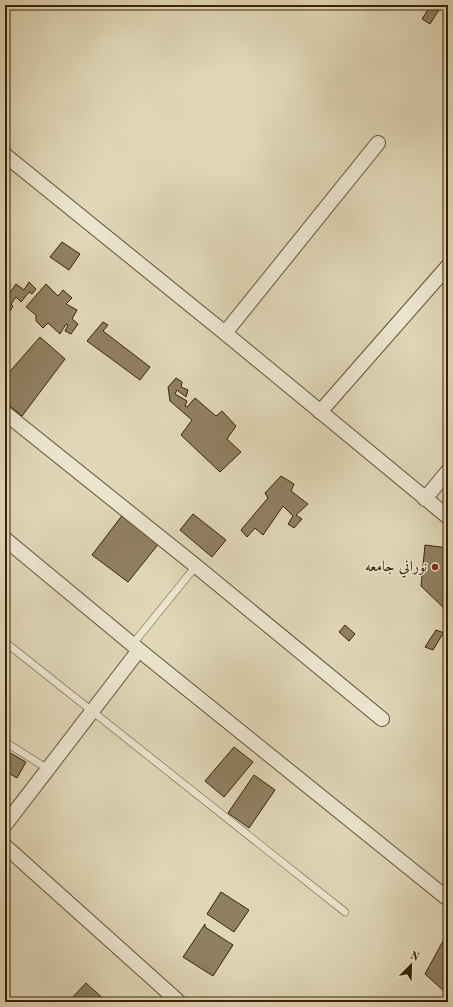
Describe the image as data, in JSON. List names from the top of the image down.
{
  "places": ["نوراني جامعه"],
  "north": "top right"
}
